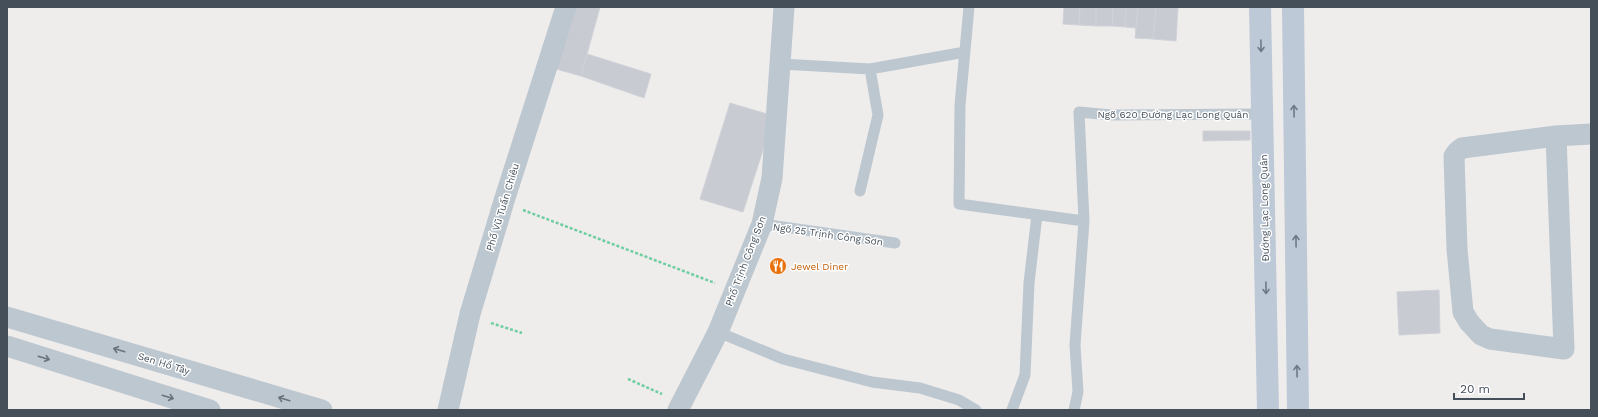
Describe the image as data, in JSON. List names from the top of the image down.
{
  "streets": {
    "main road": ["Đường Lạc Long Quân"],
    "street": ["Phố Vũ Tuấn Chiêu", "Phố Trịnh Công Sơn", "Sen Hồ Tây"],
    "lane": ["Ngõ 620 Đường Lạc Long Quân", "Ngõ 25 Trịnh Công Sơn"]
  },
  "crossings": [
    ["Ngõ 620 Đường Lạc Long Quân", "Đường Lạc Long Quân"],
    ["Ngõ 25 Trịnh Công Sơn", "Phố Trịnh Công Sơn"]
  ],
  "places": {
    "restaurant": ["Jewel Diner"]
  },
  "scale_bar": "20 m"
}
